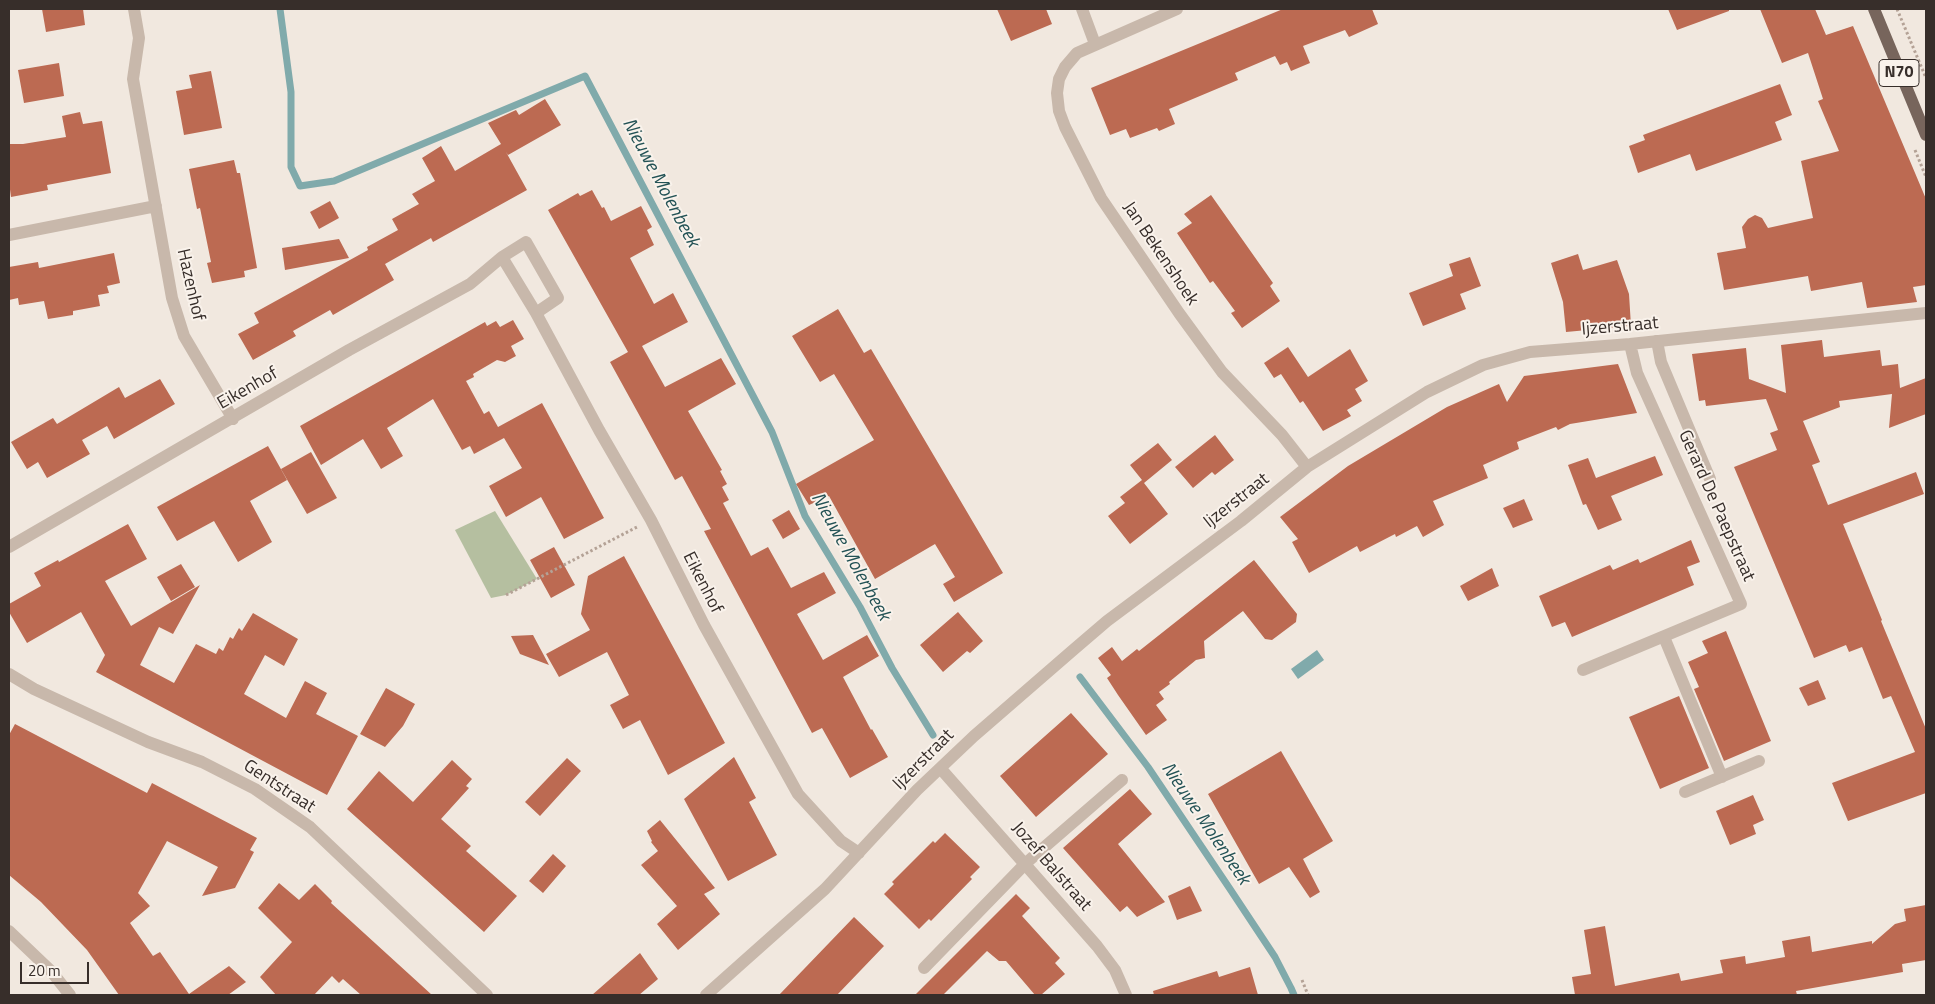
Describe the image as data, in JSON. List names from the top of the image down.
{
  "streets": {
    "main road": ["N70"],
    "street": [
      "Jan Bekenshoek",
      "Hazenhof",
      "Ijzerstraat",
      "Eikenhof",
      "Gerard De Paepstraat",
      "Gentstraat",
      "Jozef Balstraat"
    ]
  },
  "crossings": [
    ["Jan Bekenshoek", "Ijzerstraat"],
    ["Hazenhof", "Eikenhof"],
    ["Ijzerstraat", "Eikenhof"],
    ["Ijzerstraat", "Gerard De Paepstraat"],
    ["Ijzerstraat", "Jozef Balstraat"]
  ],
  "water": ["Nieuwe Molenbeek"],
  "scale_bar": "20 m"
}
